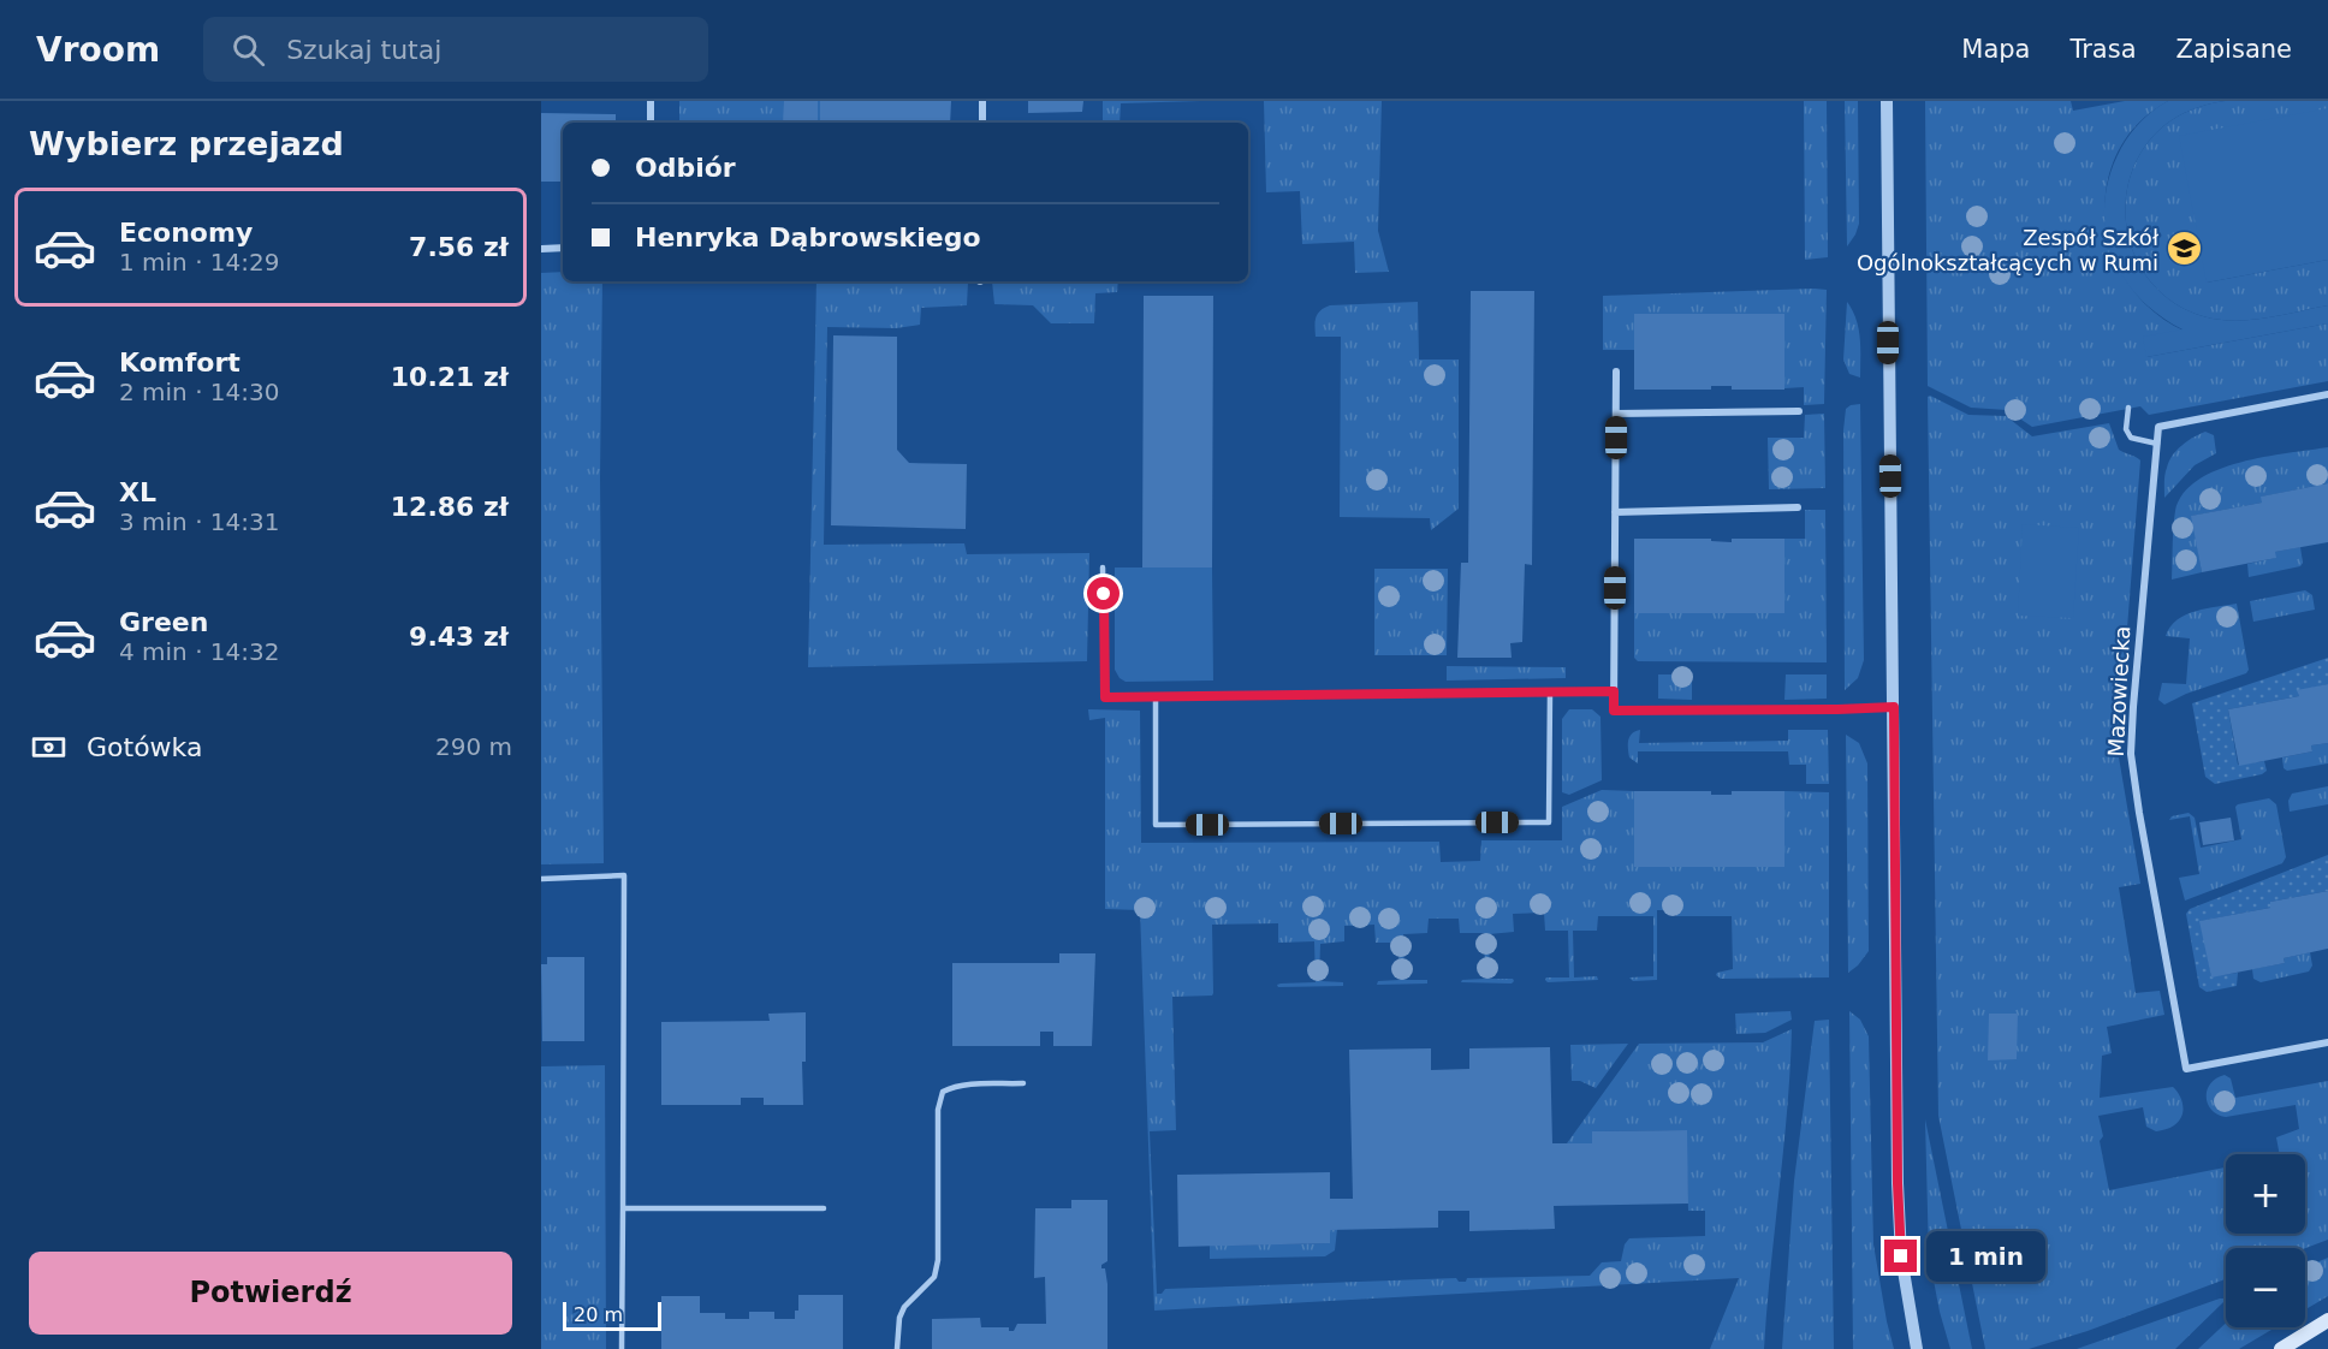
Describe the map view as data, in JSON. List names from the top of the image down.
{
  "streets": {
    "street": ["Mazowiecka"]
  },
  "places": {
    "school or university": ["Zespół Szkół Ogólnokształcących w Rumi"]
  },
  "scale_bar": "20 m",
  "page": {
    "header": "Vroom",
    "search": "Szukaj tutaj",
    "nav": ["Mapa", "Trasa", "Zapisane"],
    "heading": "Wybierz przejazd",
    "banner": ["Odbiór", "Henryka Dąbrowskiego"],
    "list": [
      {
        "name": "Economy",
        "note": "1 min · 14:29",
        "value": "7.56 zł"
      },
      {
        "name": "Komfort",
        "note": "2 min · 14:30",
        "value": "10.21 zł"
      },
      {
        "name": "XL",
        "note": "3 min · 14:31",
        "value": "12.86 zł"
      },
      {
        "name": "Green",
        "note": "4 min · 14:32",
        "value": "9.43 zł"
      }
    ],
    "pay": ["Gotówka", "290 m"],
    "map_buttons": ["+", "−"],
    "bubble": "1 min",
    "buttons": "Potwierdź",
    "scale": "20 m"
  }
}
